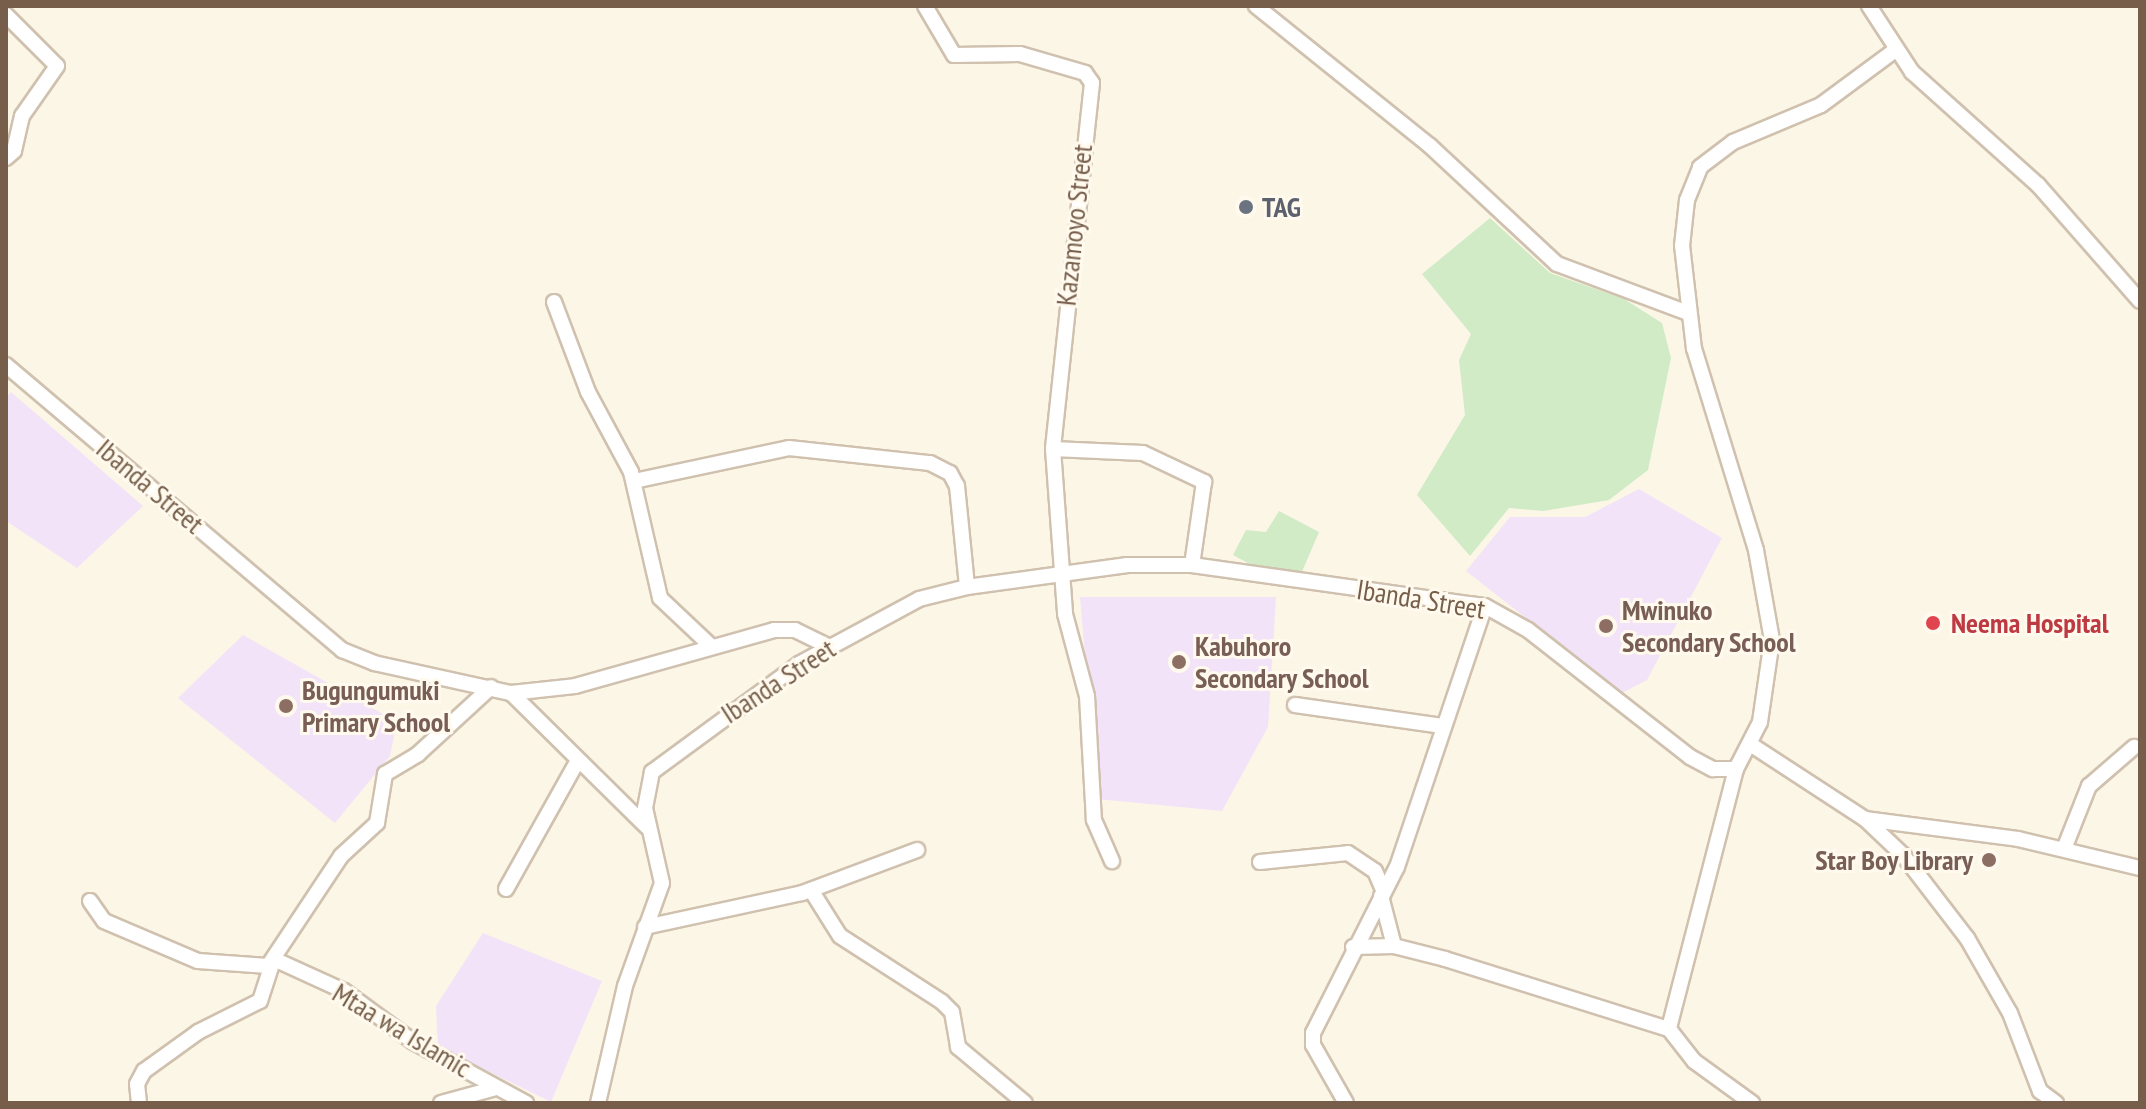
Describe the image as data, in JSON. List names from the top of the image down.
{
  "streets": {
    "street": ["Kazamoyo Street", "Ibanda Street", "Mtaa wa Islamic"]
  },
  "crossings": [
    ["Kazamoyo Street", "Ibanda Street"]
  ],
  "places": [
    "TAG",
    "Neema Hospital",
    "Mwinuko Secondary School",
    "Kabuhoro Secondary School",
    "Bugungumuki Primary School",
    "Star Boy Library"
  ]
}
